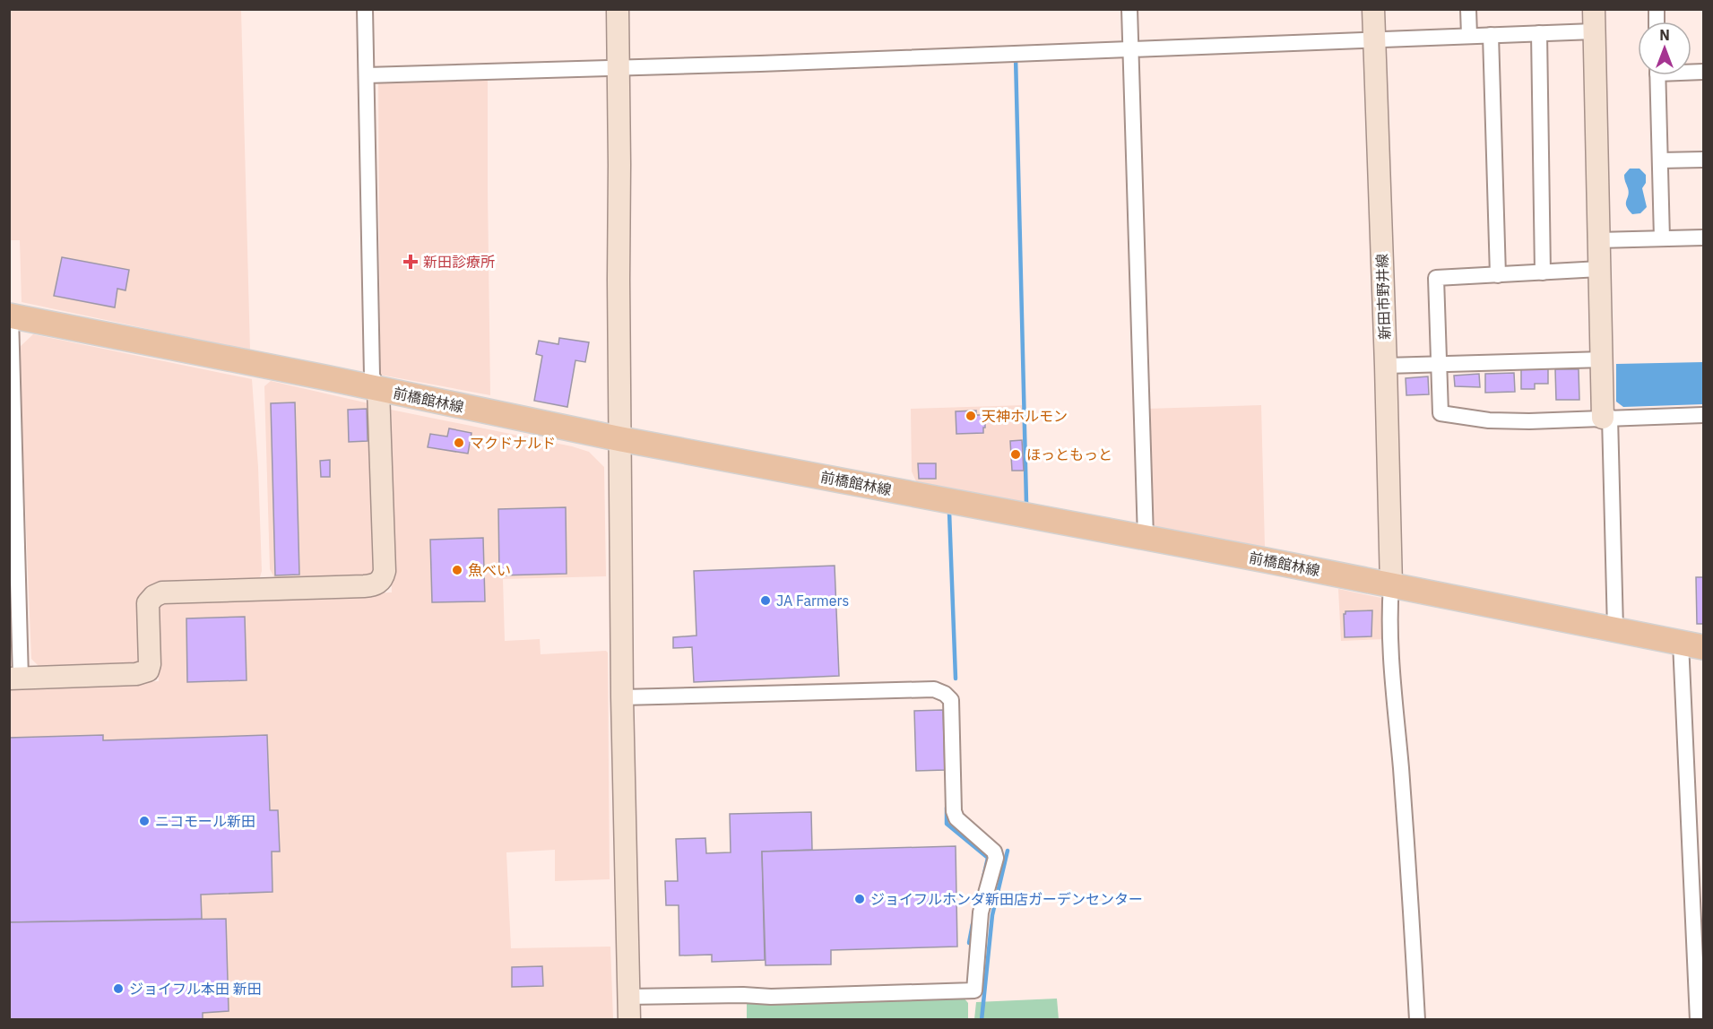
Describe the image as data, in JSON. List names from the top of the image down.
{
  "streets": {
    "main road": ["前橋館林線"],
    "street": ["新田市野井線"]
  },
  "crossings": [
    ["新田市野井線", "前橋館林線"]
  ],
  "places": {
    "health": ["新田診療所"],
    "other": [
      "天神ホルモン",
      "マクドナルド",
      "ほっともっと",
      "魚べい",
      "JA Farmers",
      "ニコモール新田",
      "ジョイフルホンダ新田店ガーデンセンター",
      "ジョイフル本田 新田"
    ]
  },
  "north": "top"
}
